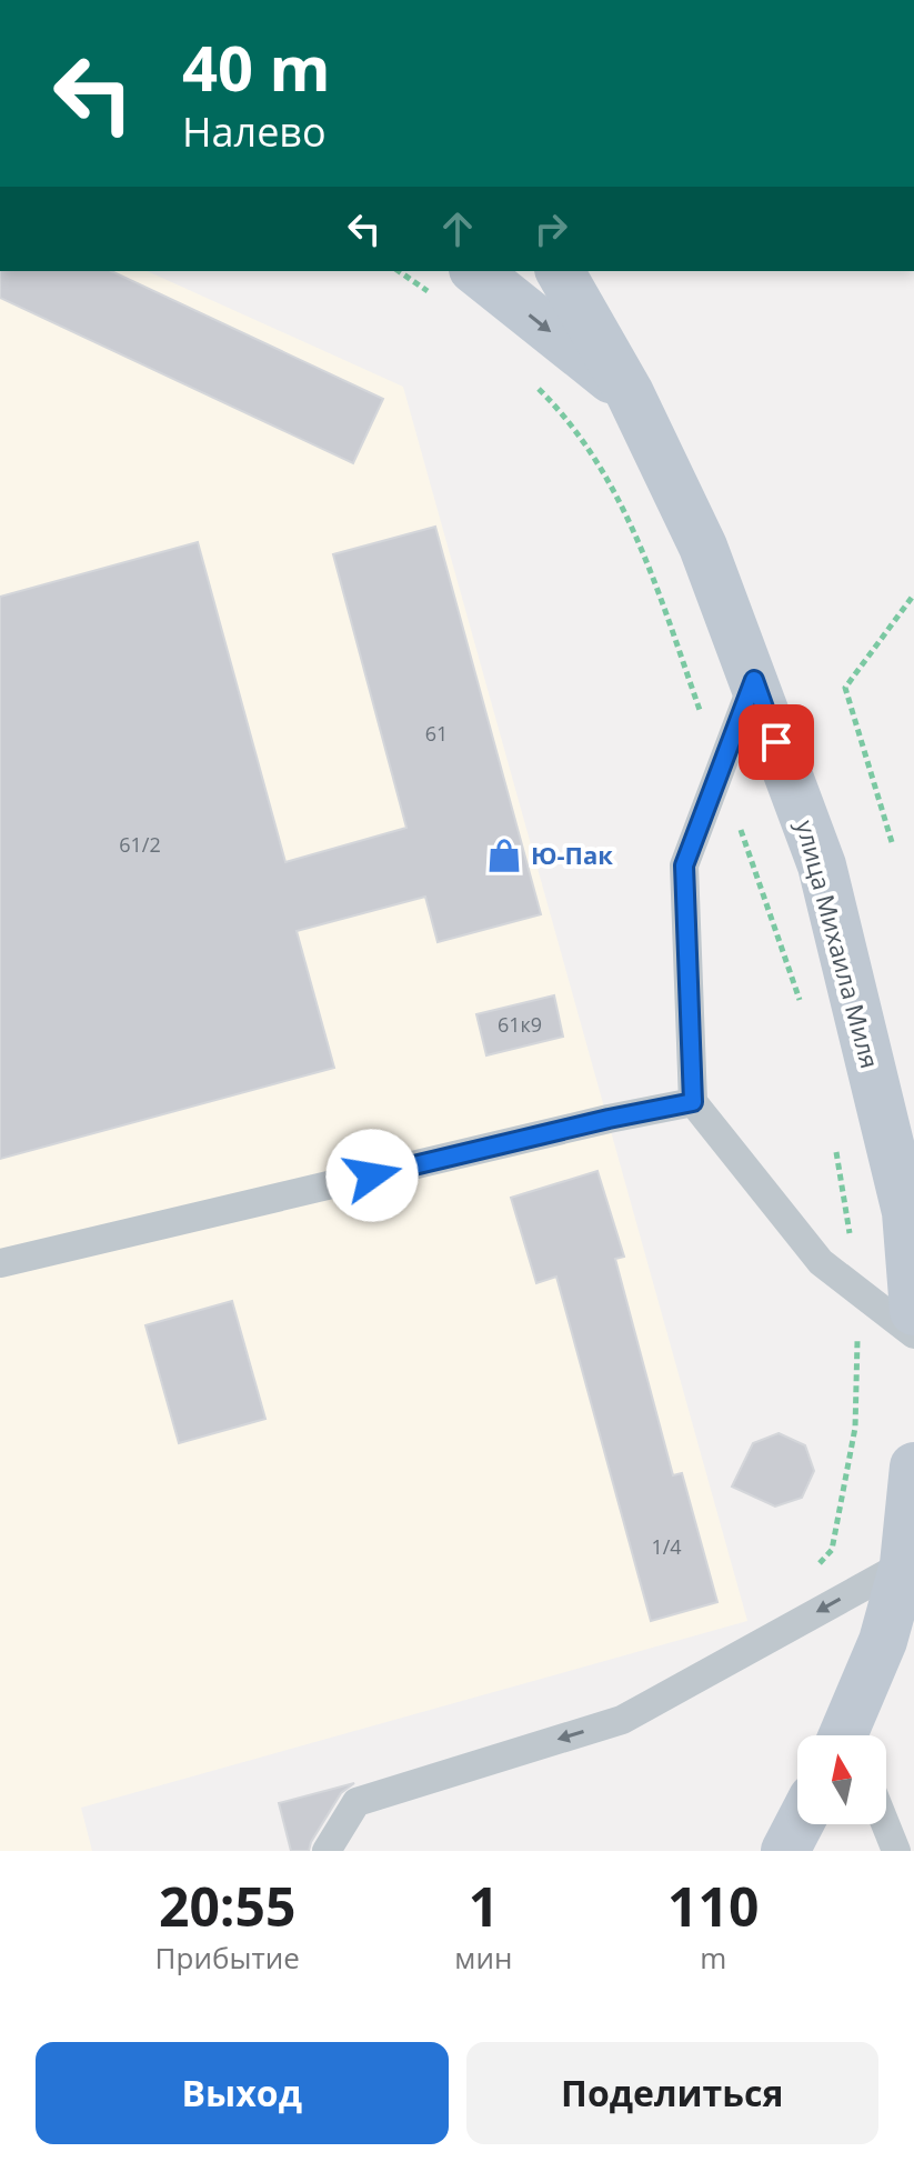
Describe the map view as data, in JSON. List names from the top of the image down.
{
  "streets": {
    "main road": ["улица Михаила Миля"]
  },
  "places": {
    "shop": ["Ю-Пак"]
  },
  "house_numbers": [
    "61",
    "61/2",
    "61к9",
    "1/4"
  ],
  "north": "top",
  "page": {
    "turn": ["40 m", "Налево"],
    "eta": [
      "20:55",
      "Прибытие",
      "1",
      "мин",
      "110",
      "m"
    ],
    "buttons": ["Выход", "Поделиться"]
  }
}
